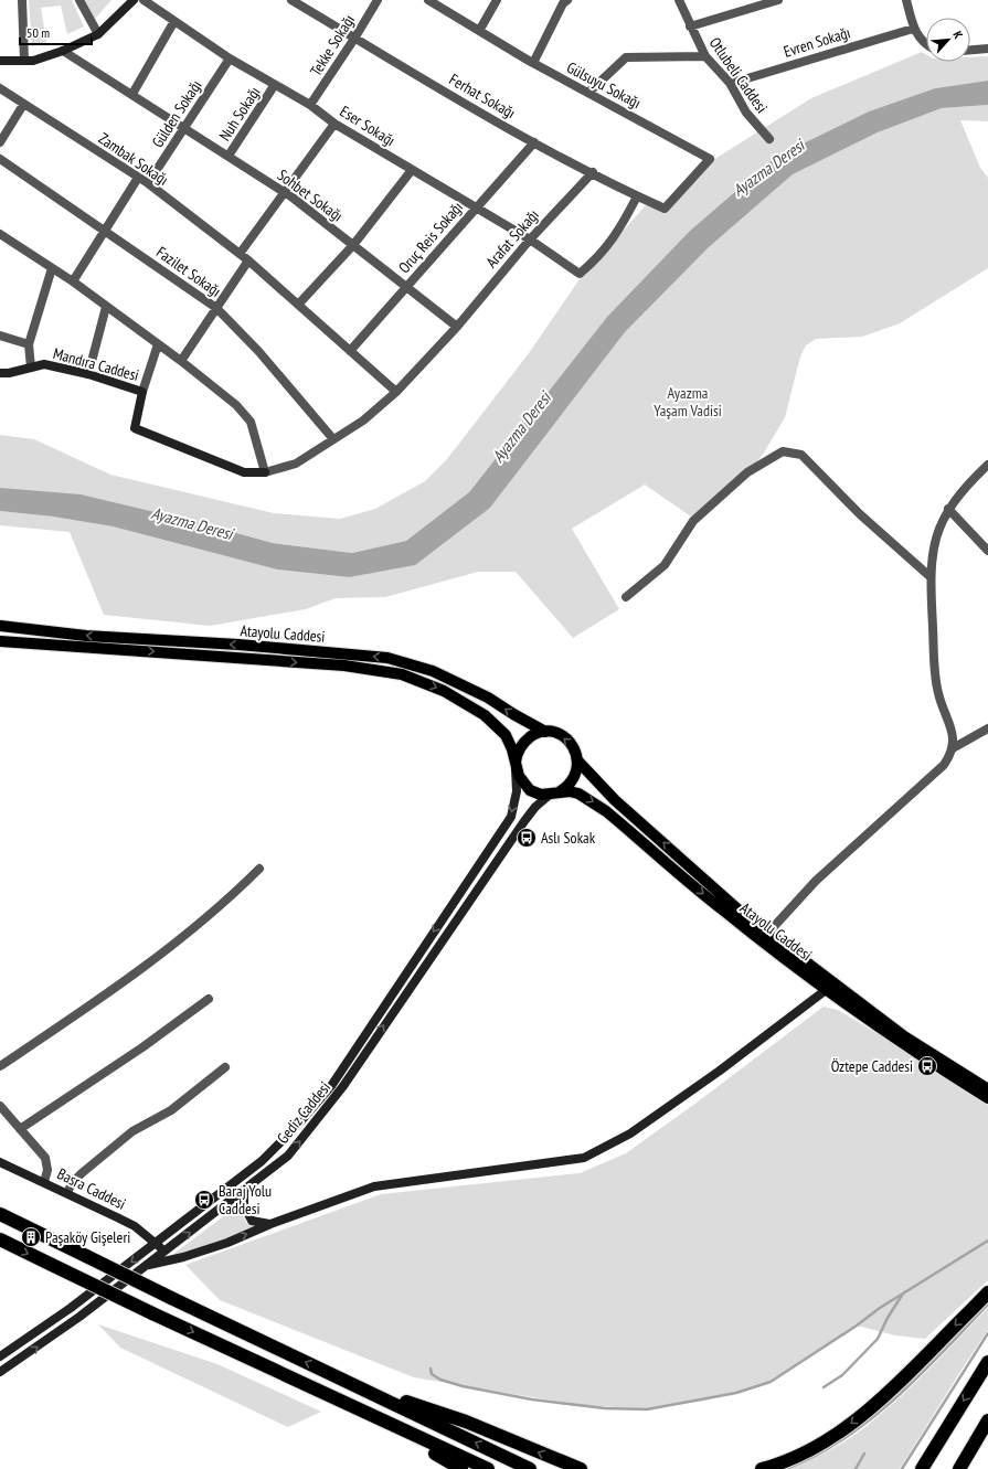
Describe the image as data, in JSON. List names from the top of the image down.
{
  "streets": {
    "main road": [
      "Mandıra Caddesi",
      "Atayolu Caddesi",
      "Gediz Caddesi",
      "Basra Caddesi"
    ],
    "street": [
      "Evren Sokağı",
      "Tekke Sokağı",
      "Otlubeli Caddesi",
      "Gülsuyu Sokağı",
      "Ferhat Sokağı",
      "Gülden Sokağı",
      "Nuh Sokağı",
      "Eser Sokağı",
      "Zambak Sokağı",
      "Sohbet Sokağı",
      "Oruç Reis Sokağı",
      "Arafat Sokağı",
      "Fazilet Sokağı"
    ]
  },
  "crossings": [
    ["Evren Sokağı", "Otlubeli Caddesi"],
    ["Tekke Sokağı", "Ferhat Sokağı"],
    ["Tekke Sokağı", "Eser Sokağı"],
    ["Gülsuyu Sokağı", "Ferhat Sokağı"],
    ["Ferhat Sokağı", "Eser Sokağı"],
    ["Ferhat Sokağı", "Oruç Reis Sokağı"],
    ["Ferhat Sokağı", "Arafat Sokağı"],
    ["Gülden Sokağı", "Eser Sokağı"],
    ["Gülden Sokağı", "Zambak Sokağı"],
    ["Gülden Sokağı", "Sohbet Sokağı"],
    ["Nuh Sokağı", "Eser Sokağı"],
    ["Nuh Sokağı", "Sohbet Sokağı"],
    ["Eser Sokağı", "Oruç Reis Sokağı"],
    ["Eser Sokağı", "Arafat Sokağı"],
    ["Zambak Sokağı", "Oruç Reis Sokağı"],
    ["Sohbet Sokağı", "Oruç Reis Sokağı"],
    ["Sohbet Sokağı", "Arafat Sokağı"],
    ["Atayolu Caddesi", "Gediz Caddesi"],
    ["Gediz Caddesi", "Basra Caddesi"]
  ],
  "water": ["Ayazma Deresi"],
  "parks": ["Ayazma Yaşam Vadisi"],
  "places": {
    "bus stop": ["Aslı Sokak", "Öztepe Caddesi", "Baraj Yolu Caddesi"],
    "building": ["Paşaköy Gişeleri"]
  },
  "scale_bar": "50 m",
  "north": "top right"
}
